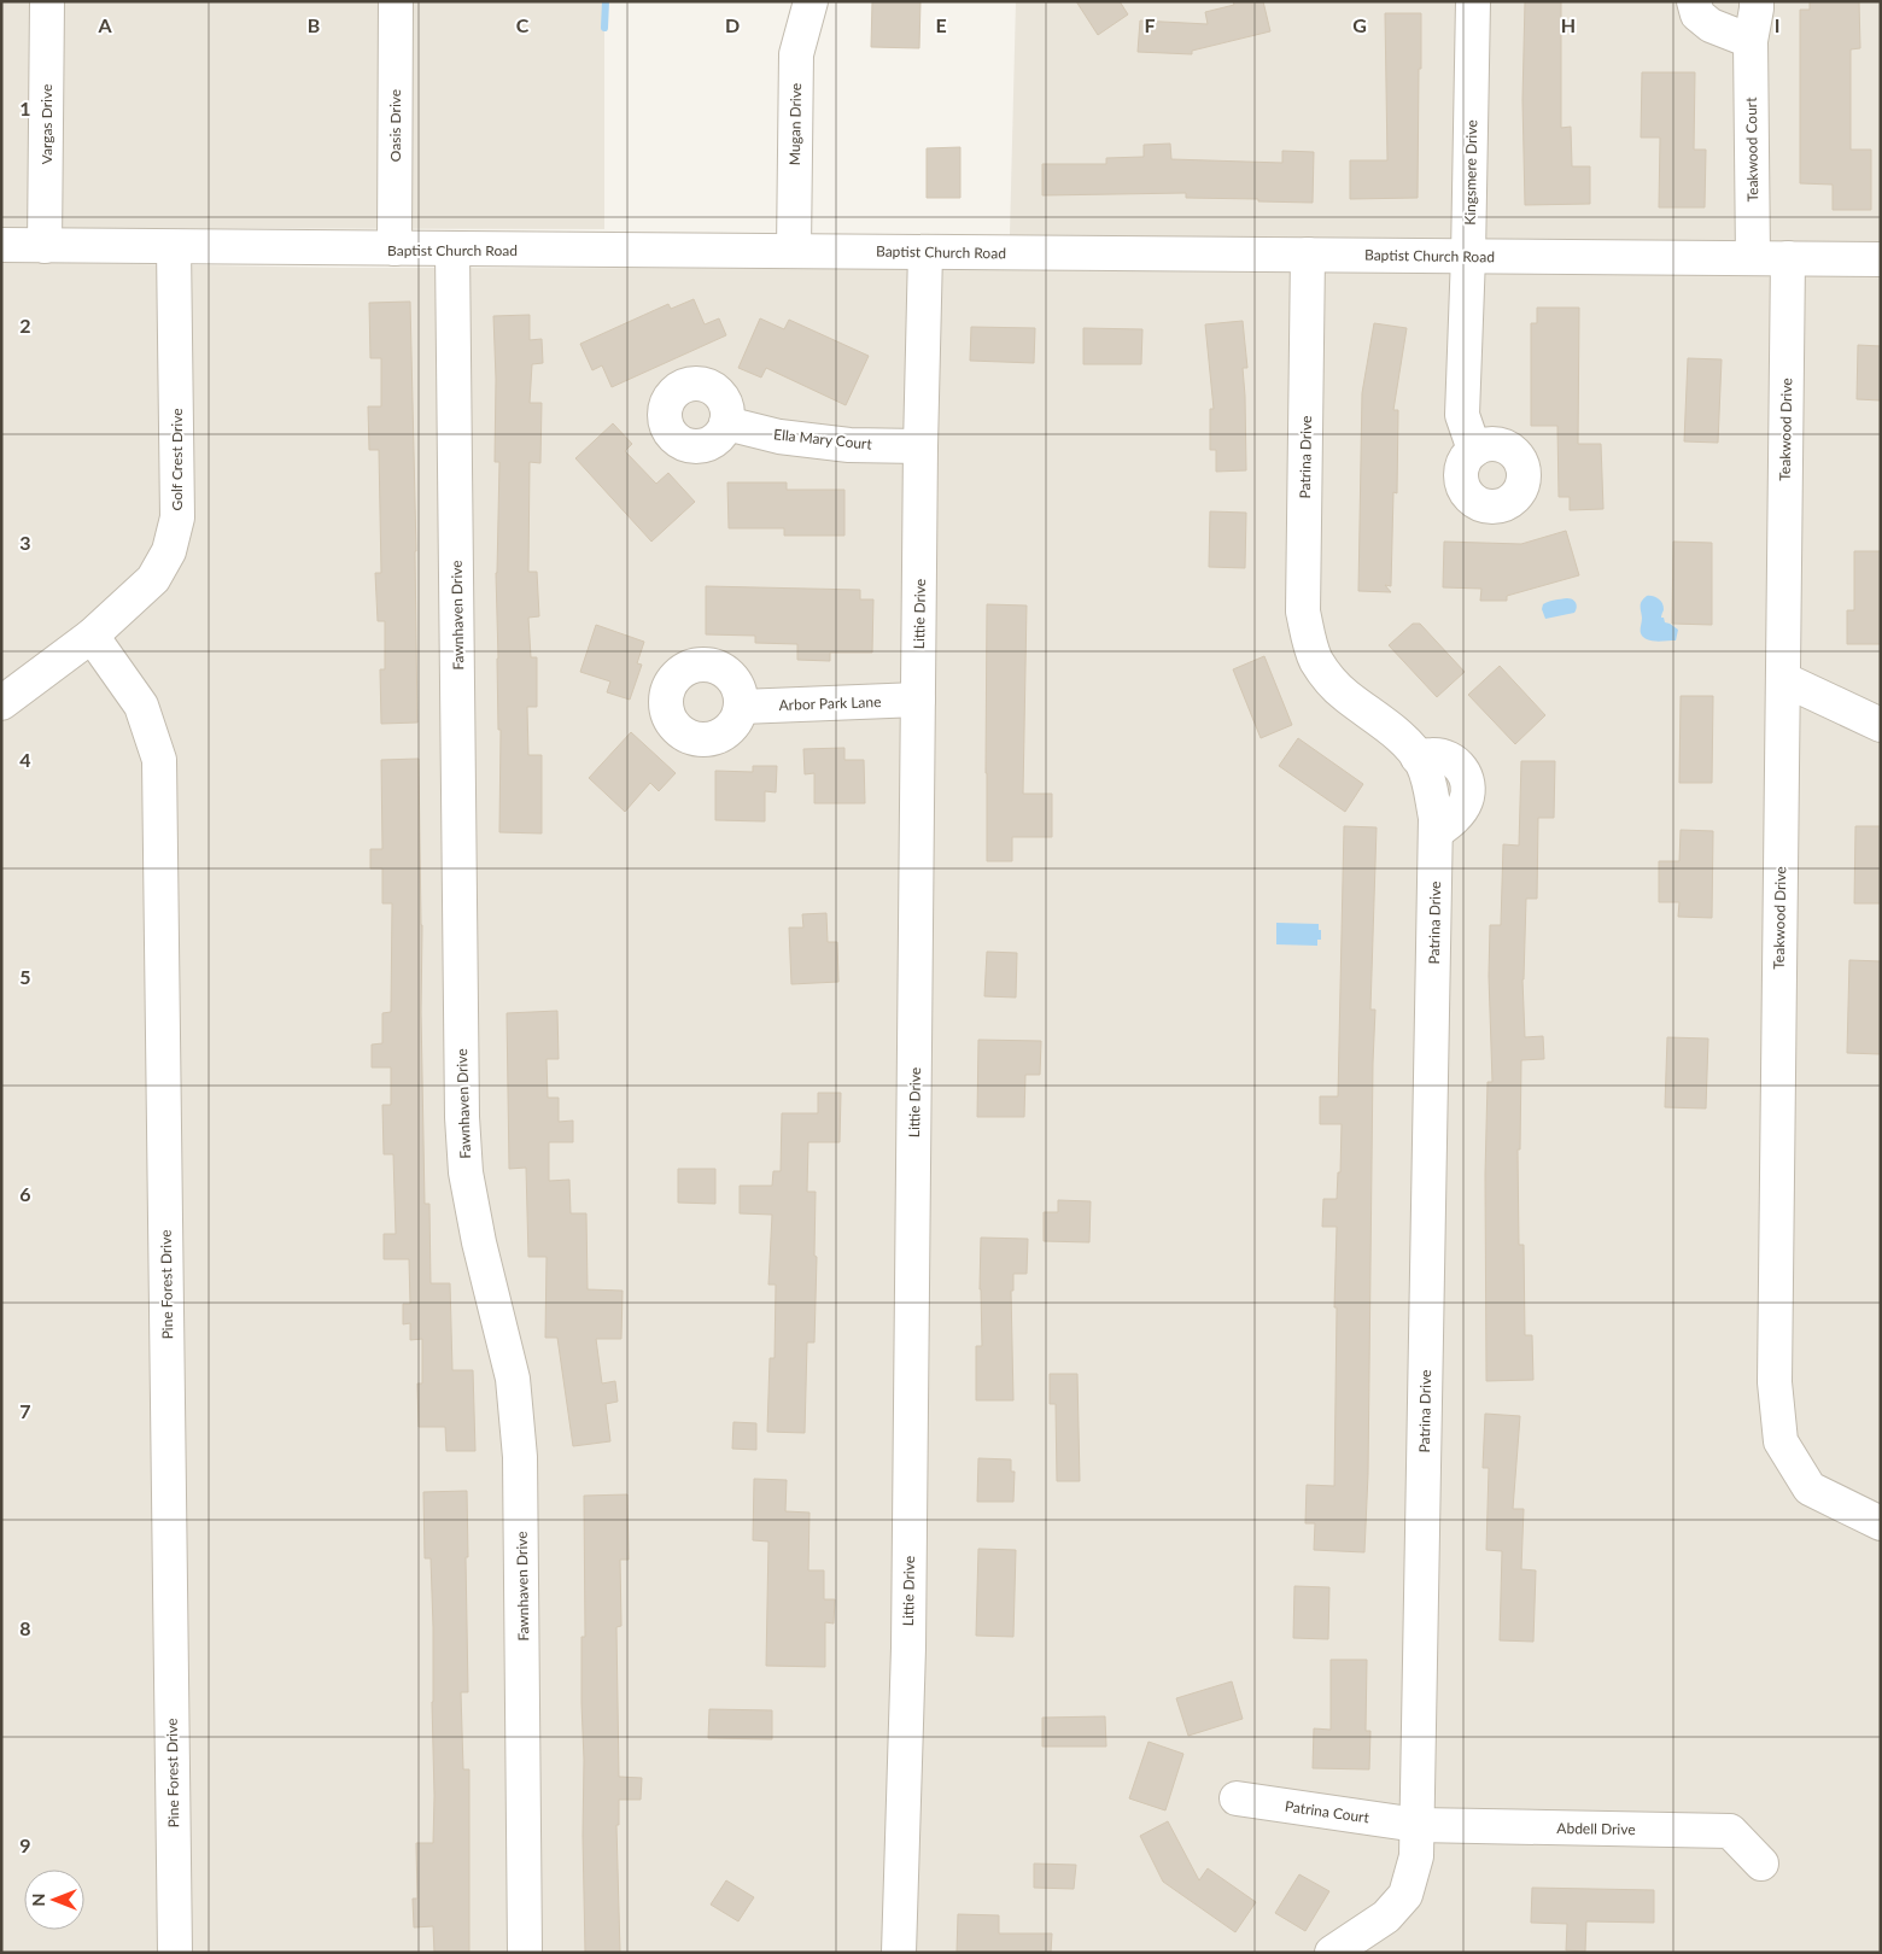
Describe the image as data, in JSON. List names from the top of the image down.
{
  "streets": {
    "street": [
      "Vargas Drive",
      "Mugan Drive",
      "Oasis Drive",
      "Teakwood Court",
      "Kingsmere Drive",
      "Baptist Church Road",
      "Teakwood Drive",
      "Ella Mary Court",
      "Patrina Drive",
      "Golf Crest Drive",
      "Littie Drive",
      "Fawnhaven Drive",
      "Arbor Park Lane",
      "Pine Forest Drive",
      "Patrina Court",
      "Abdell Drive"
    ]
  },
  "crossings": [
    ["Vargas Drive", "Baptist Church Road"],
    ["Mugan Drive", "Baptist Church Road"],
    ["Oasis Drive", "Baptist Church Road"],
    ["Teakwood Court", "Baptist Church Road"],
    ["Kingsmere Drive", "Baptist Church Road"],
    ["Baptist Church Road", "Teakwood Drive"],
    ["Baptist Church Road", "Patrina Drive"],
    ["Baptist Church Road", "Golf Crest Drive"],
    ["Baptist Church Road", "Littie Drive"],
    ["Baptist Church Road", "Fawnhaven Drive"],
    ["Ella Mary Court", "Littie Drive"],
    ["Patrina Drive", "Patrina Court"],
    ["Patrina Drive", "Abdell Drive"],
    ["Golf Crest Drive", "Pine Forest Drive"],
    ["Littie Drive", "Arbor Park Lane"],
    ["Patrina Court", "Abdell Drive"]
  ],
  "north": "left",
  "grid": {
    "columns": [
      "A",
      "B",
      "C",
      "D",
      "E",
      "F",
      "G",
      "H",
      "I"
    ],
    "rows": [
      "1",
      "2",
      "3",
      "4",
      "5",
      "6",
      "7",
      "8",
      "9"
    ]
  }
}
